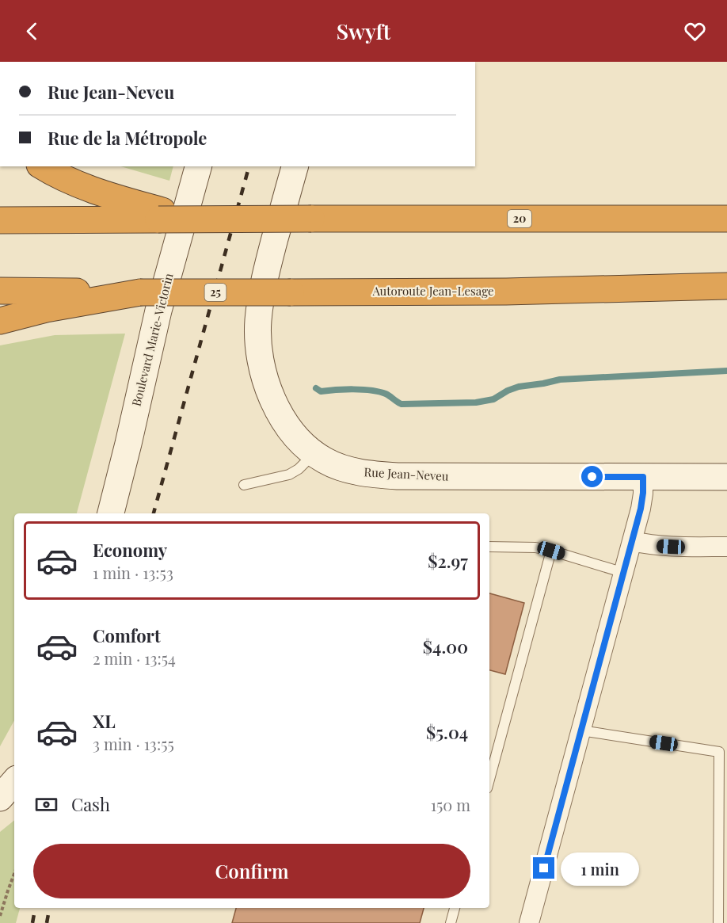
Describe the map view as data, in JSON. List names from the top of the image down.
{
  "streets": {
    "highway": ["20", "Autoroute Jean-Lesage", "25"],
    "street": ["Boulevard Marie-Victorin", "Rue Jean-Neveu"]
  },
  "crossings": [
    ["Autoroute Jean-Lesage", "25"]
  ],
  "page": {
    "header": "Swyft",
    "banner": ["Rue Jean-Neveu", "Rue de la Métropole"],
    "list": [
      {
        "name": "Economy",
        "note": "1 min · 13:53",
        "value": "$2.97"
      },
      {
        "name": "Comfort",
        "note": "2 min · 13:54",
        "value": "$4.00"
      },
      {
        "name": "XL",
        "note": "3 min · 13:55",
        "value": "$5.04"
      }
    ],
    "pay": ["Cash", "150 m"],
    "buttons": "Confirm",
    "bubble": "1 min"
  }
}
